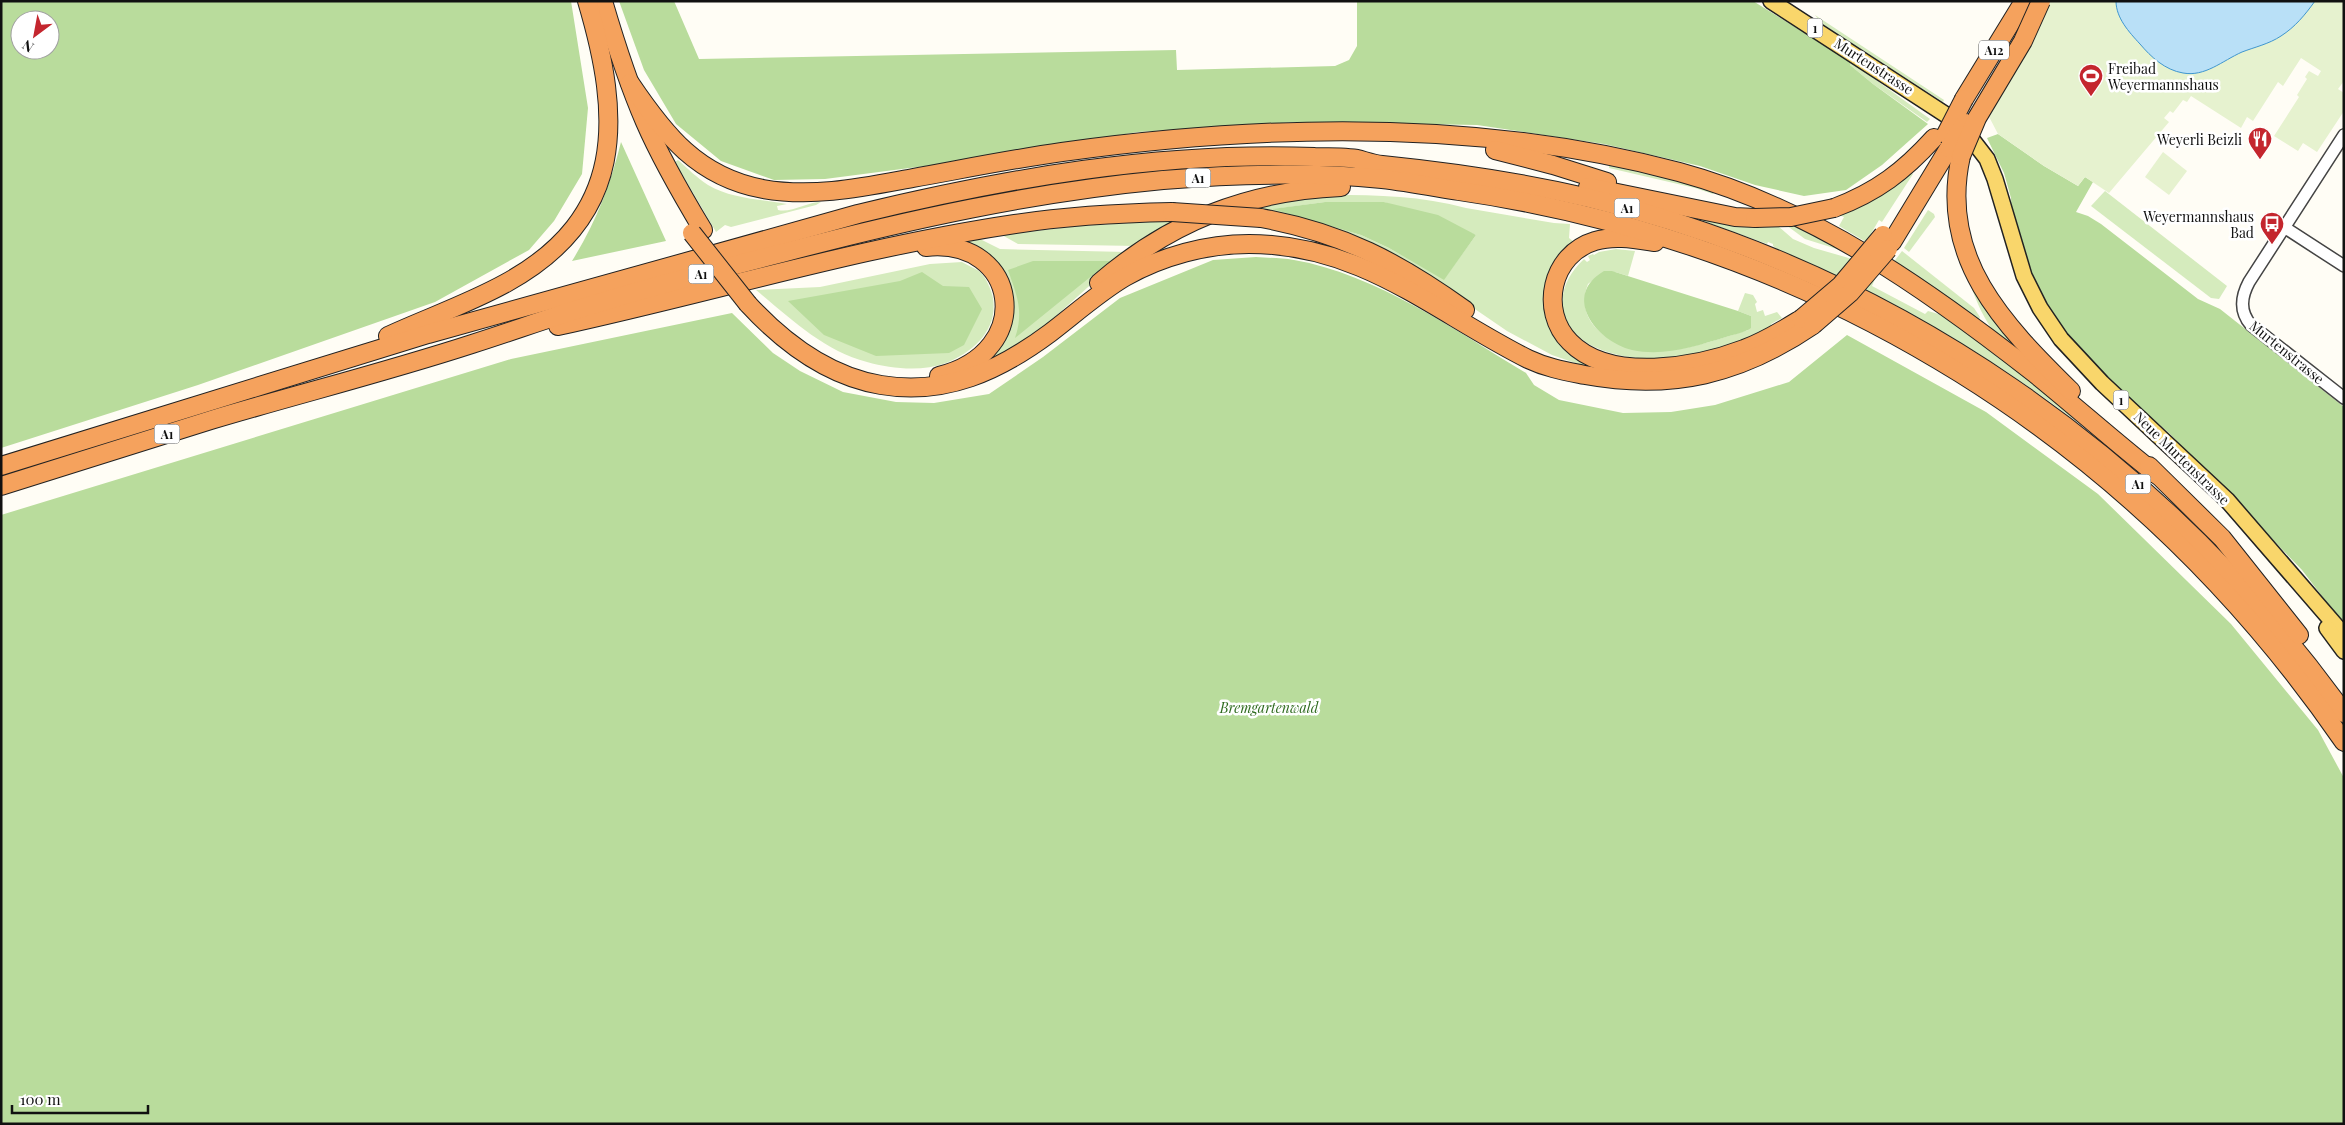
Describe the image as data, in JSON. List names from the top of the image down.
{
  "streets": {
    "highway": ["A12", "A1"],
    "main road": ["1", "Murtenstrasse", "Neue Murtenstrasse"]
  },
  "crossings": [
    ["Murtenstrasse", "Neue Murtenstrasse"]
  ],
  "parks": ["Bremgartenwald"],
  "places": {
    "sports": ["Freibad Weyermannshaus"],
    "restaurant": ["Weyerli Beizli"],
    "bus stop": ["Weyermannshaus Bad"]
  },
  "scale_bar": "100 m",
  "north": "bottom left"
}
